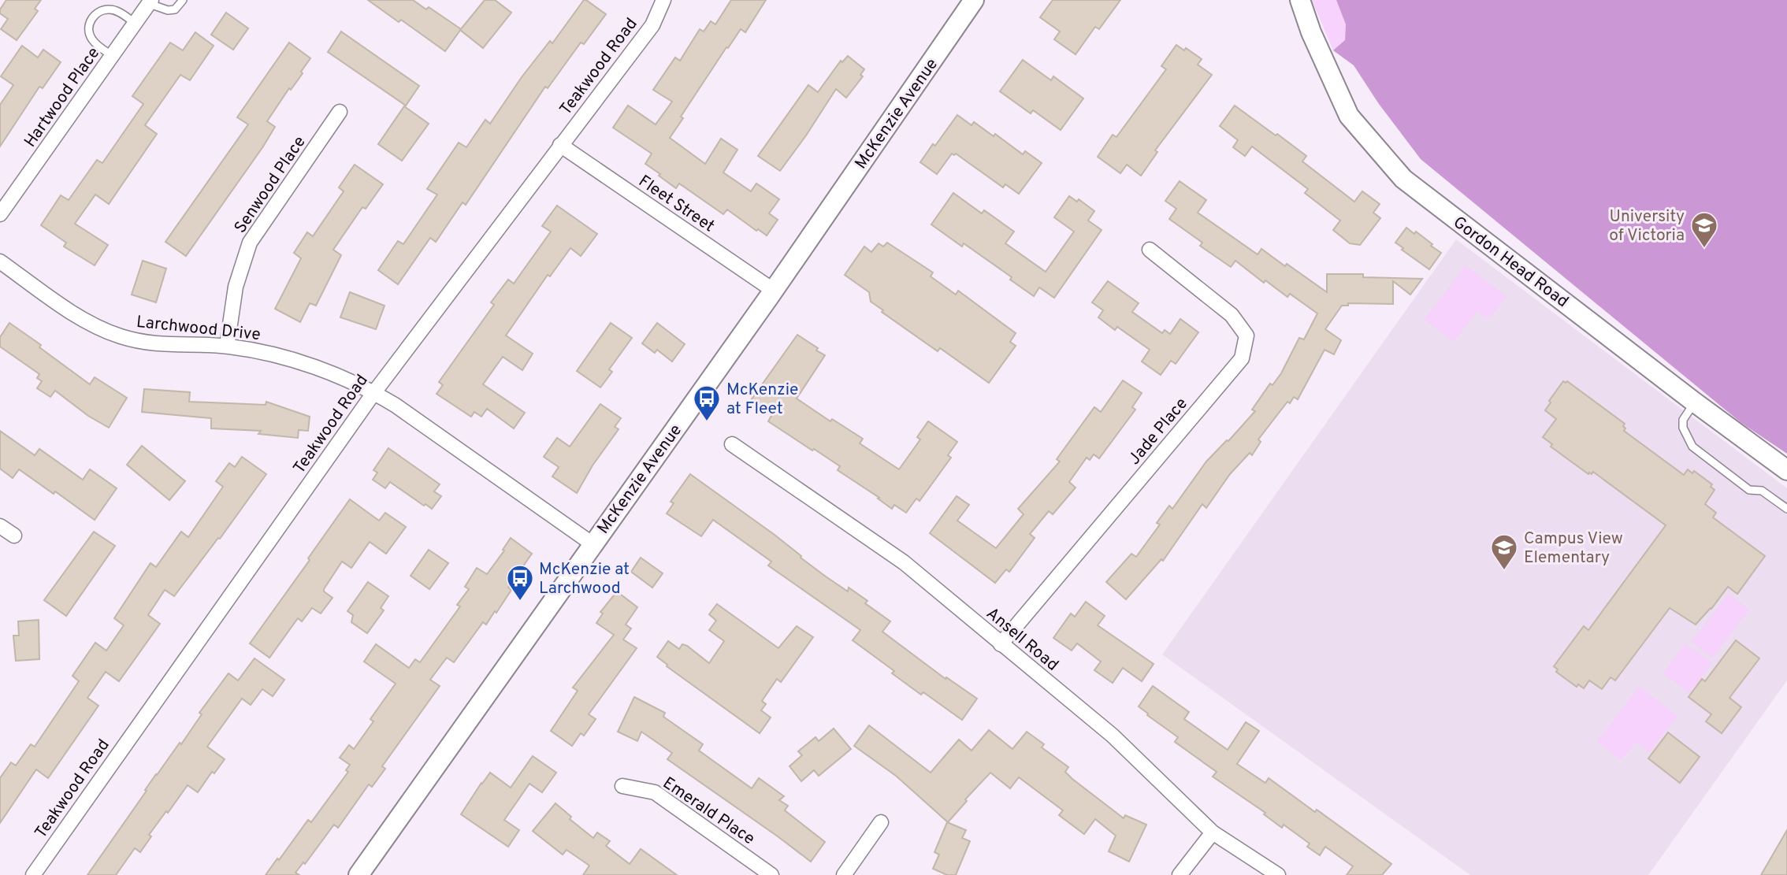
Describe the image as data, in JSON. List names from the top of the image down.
{
  "streets": {
    "main road": ["McKenzie Avenue", "Gordon Head Road"],
    "street": [
      "Teakwood Road",
      "Hartwood Place",
      "Senwood Place",
      "Fleet Street",
      "Larchwood Drive",
      "Jade Place",
      "Ansell Road",
      "Emerald Place"
    ]
  },
  "crossings": [
    ["Teakwood Road", "Fleet Street"],
    ["Teakwood Road", "Larchwood Drive"],
    ["McKenzie Avenue", "Fleet Street"],
    ["McKenzie Avenue", "Larchwood Drive"],
    ["Senwood Place", "Larchwood Drive"],
    ["Jade Place", "Ansell Road"]
  ],
  "places": {
    "school or university": ["University of Victoria", "Campus View Elementary"],
    "bus stop": ["McKenzie at Fleet", "McKenzie at Larchwood"]
  }
}
